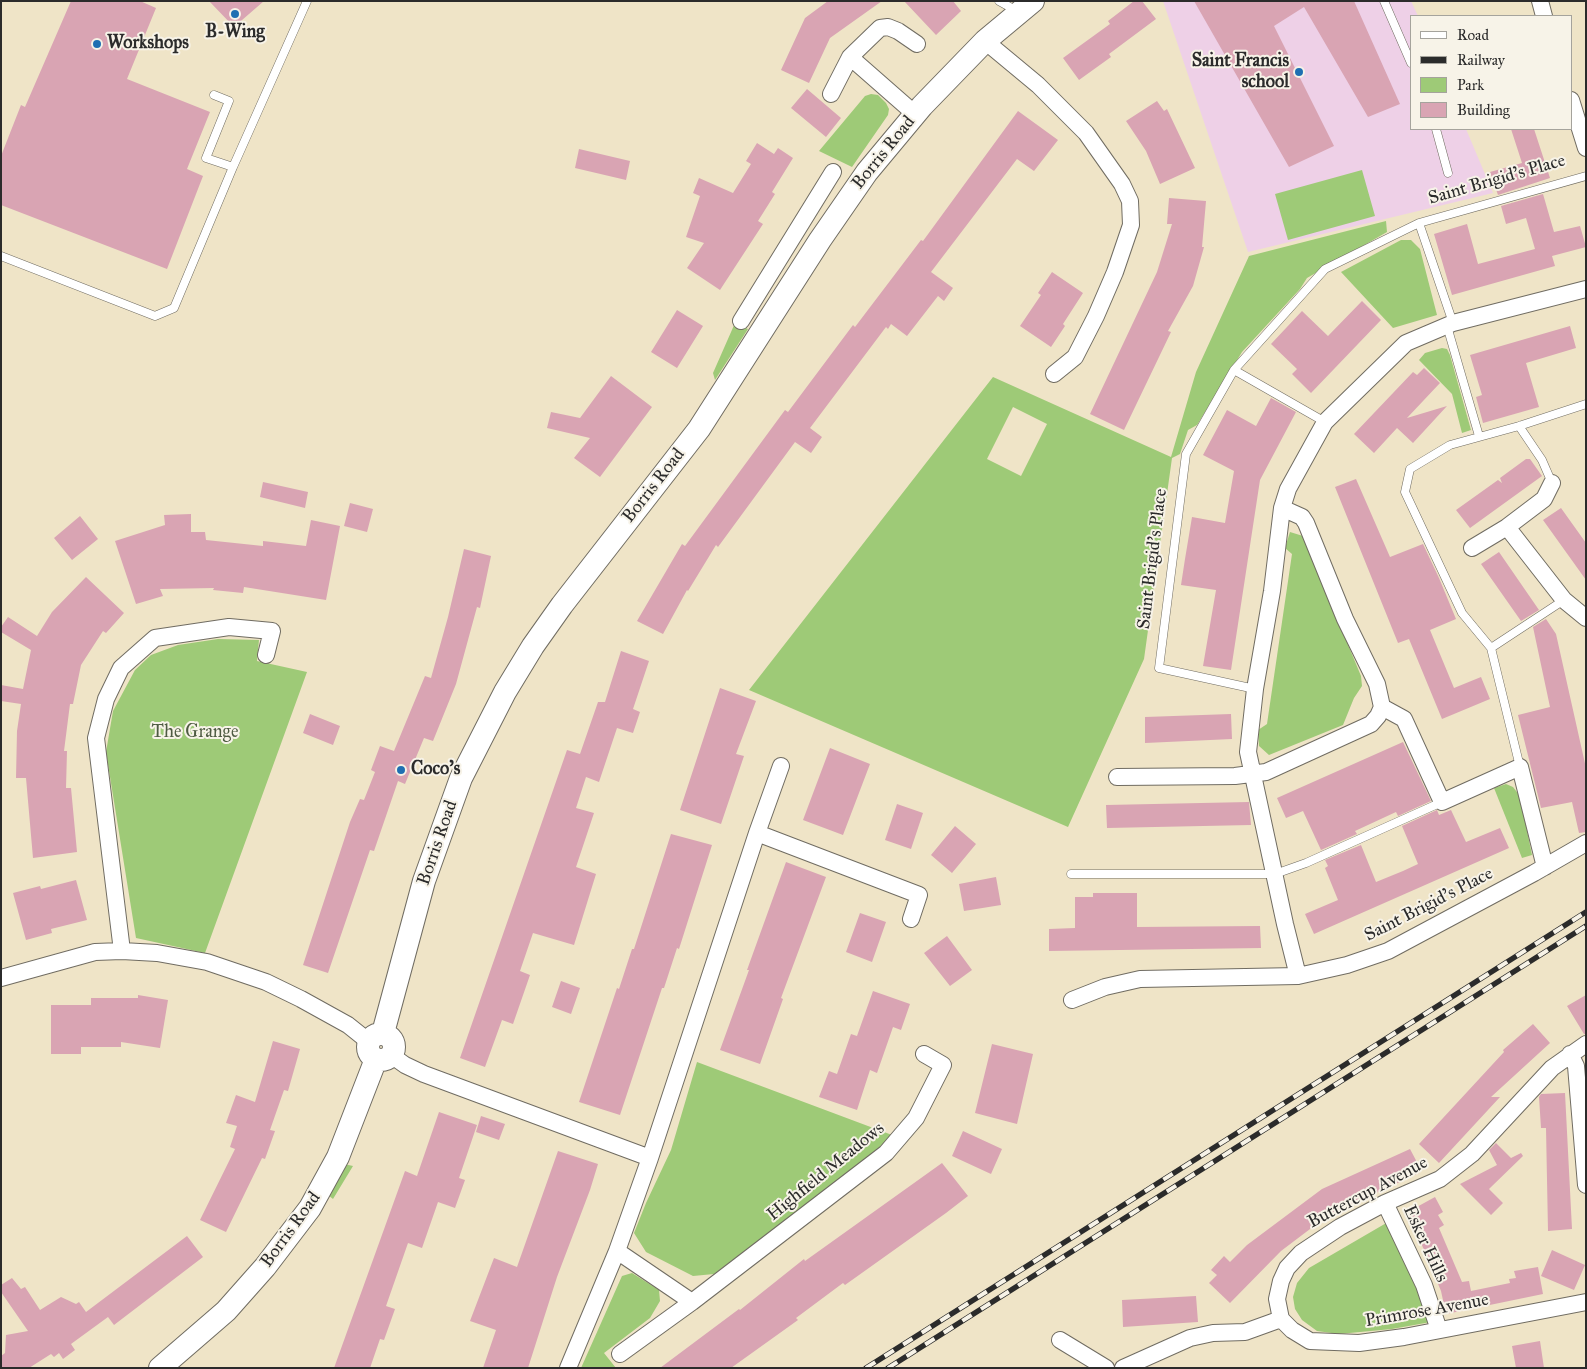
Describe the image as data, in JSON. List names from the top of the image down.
{
  "streets": {
    "street": [
      "Borris Road",
      "Saint Brigid's Place",
      "Highfield Meadows",
      "Buttercup Avenue",
      "Esker Hills",
      "Primrose Avenue"
    ]
  },
  "crossings": [
    ["Buttercup Avenue", "Esker Hills"],
    ["Buttercup Avenue", "Primrose Avenue"],
    ["Esker Hills", "Primrose Avenue"]
  ],
  "parks": ["The Grange"],
  "places": [
    "B-Wing",
    "Workshops",
    "Saint Francis school",
    "Coco's"
  ],
  "legend": [
    "Road",
    "Railway",
    "Park",
    "Building"
  ]
}
